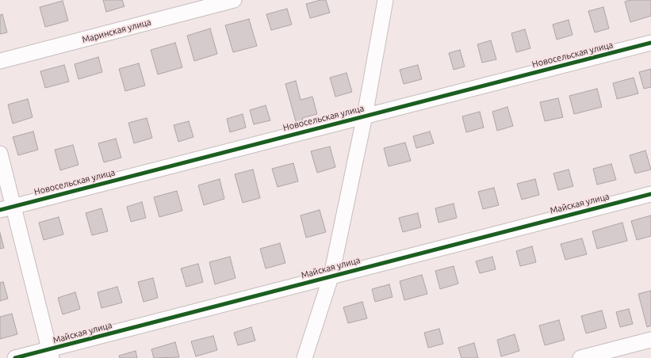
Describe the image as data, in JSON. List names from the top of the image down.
{
  "streets": {
    "street": ["Маринская улица", "Новосельская улица", "Майская улица"]
  }
}
